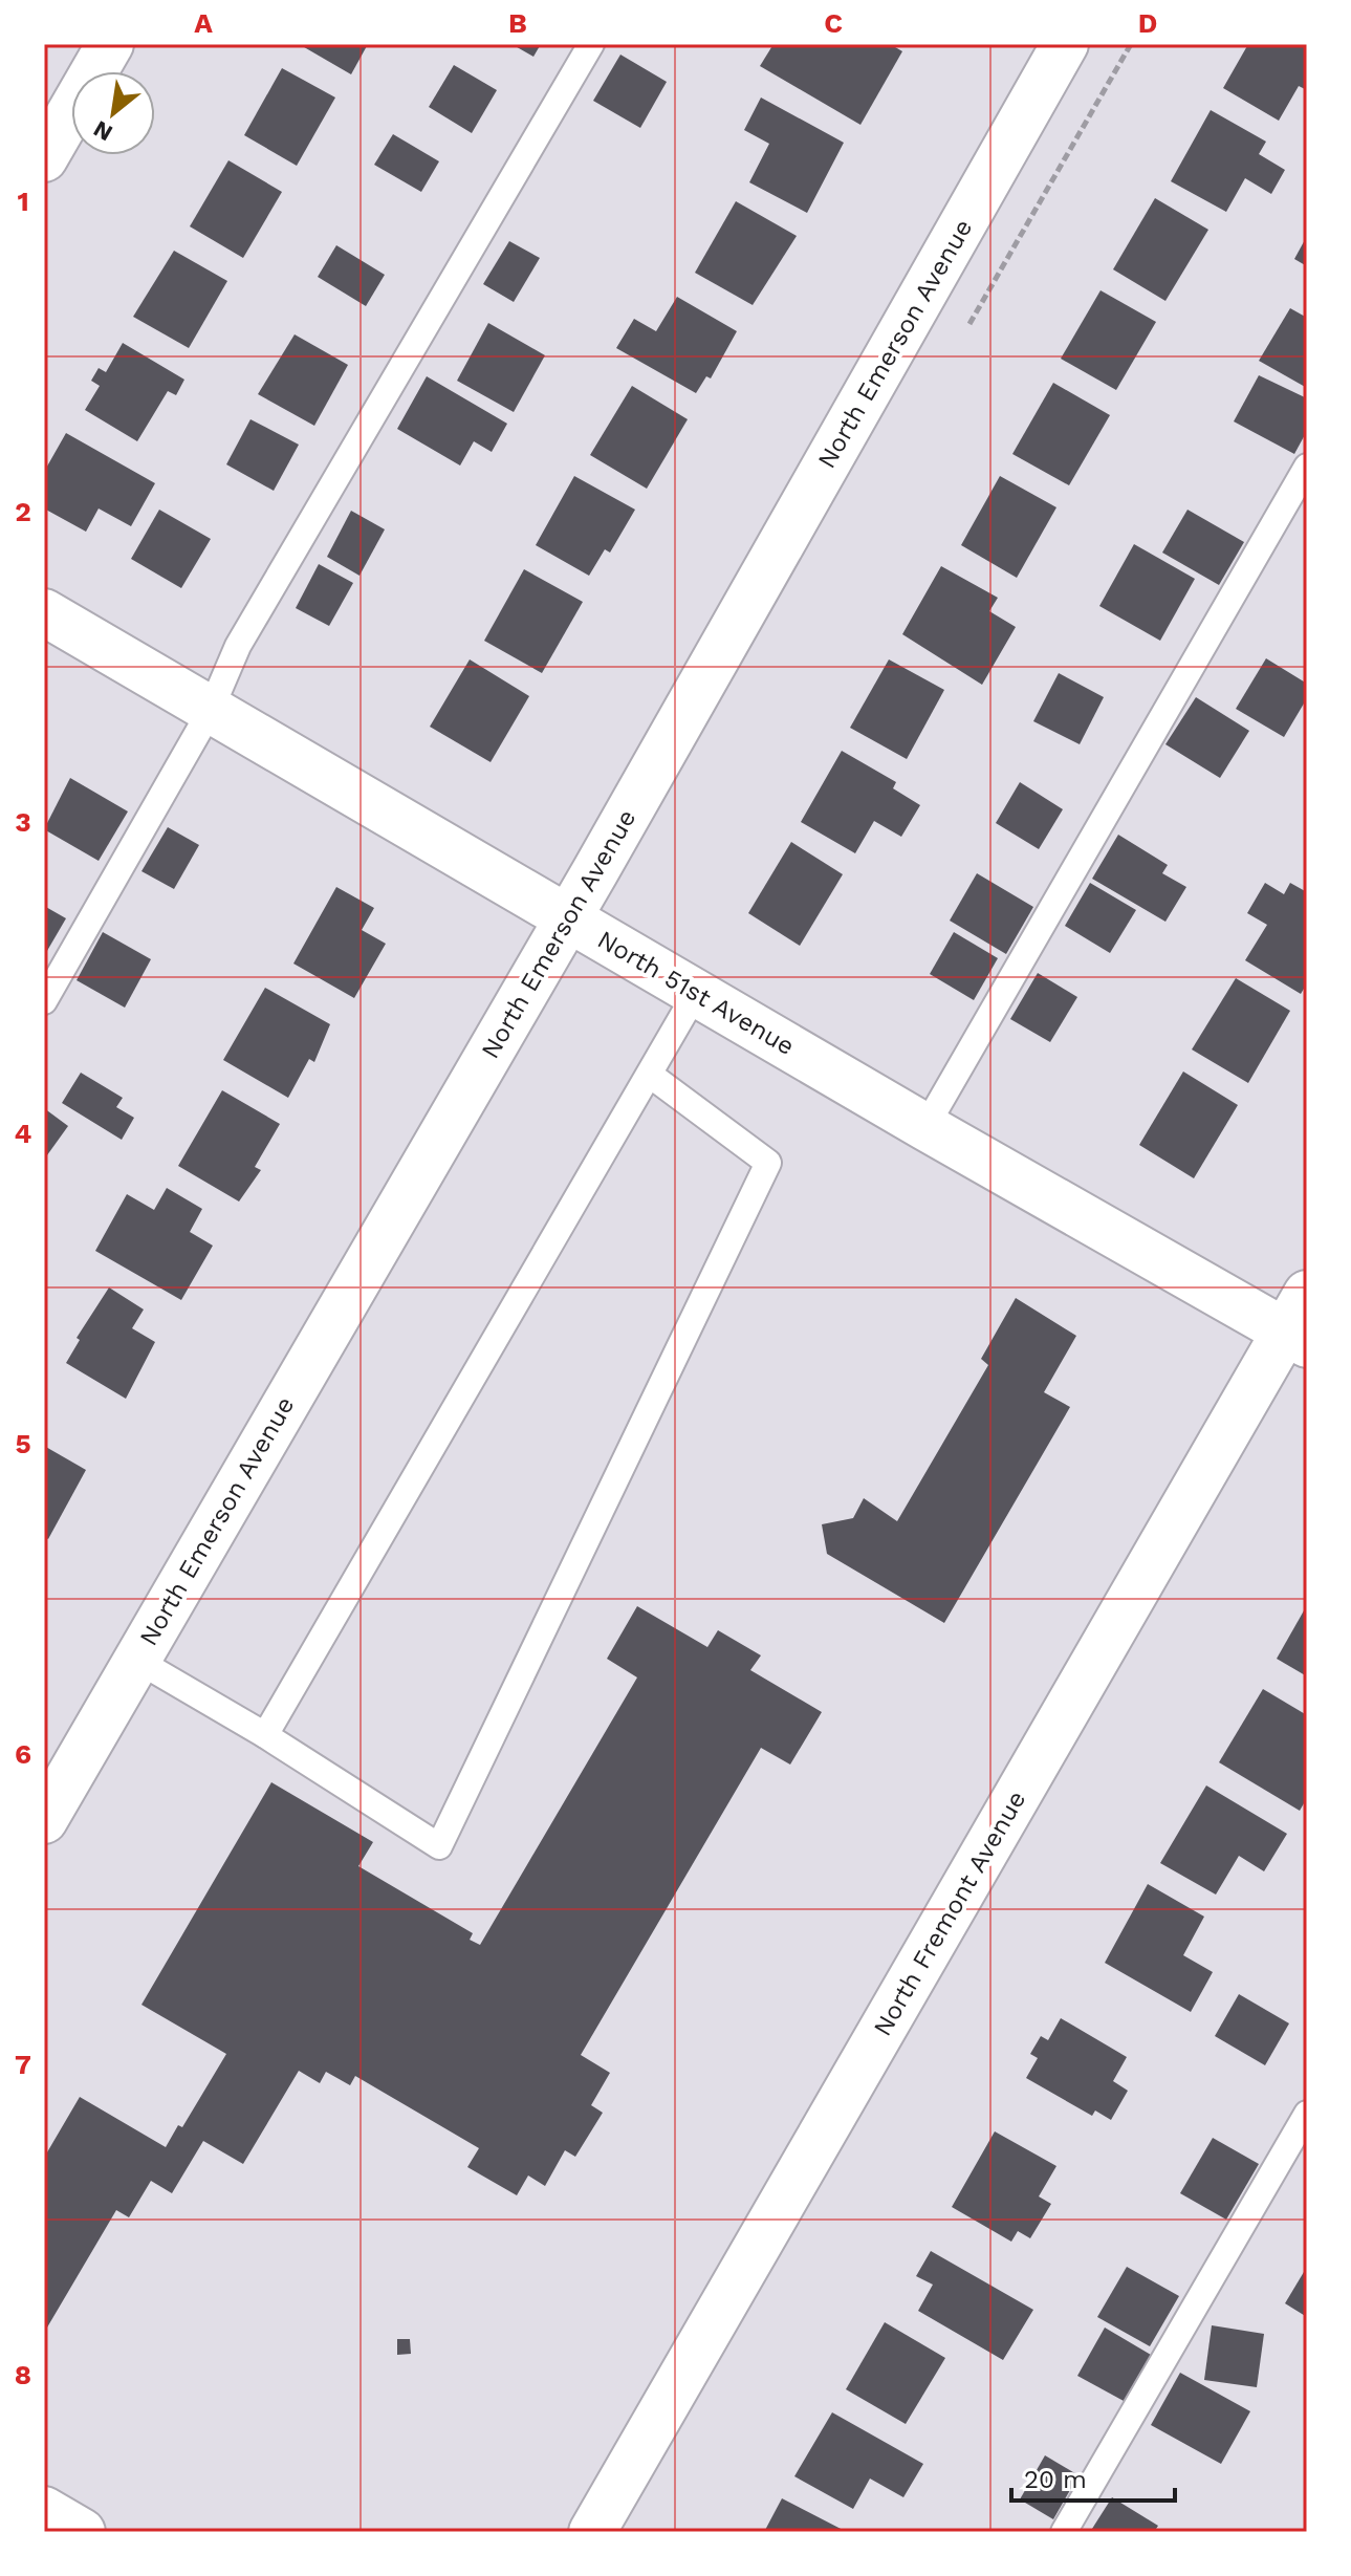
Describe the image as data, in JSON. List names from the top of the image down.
{
  "streets": {
    "street": ["North Emerson Avenue", "North 51st Avenue", "North Fremont Avenue"]
  },
  "crossings": [
    ["North Emerson Avenue", "North 51st Avenue"],
    ["North 51st Avenue", "North Fremont Avenue"]
  ],
  "scale_bar": "20 m",
  "north": "bottom left",
  "grid": {
    "columns": [
      "A",
      "B",
      "C",
      "D"
    ],
    "rows": [
      "1",
      "2",
      "3",
      "4",
      "5",
      "6",
      "7",
      "8"
    ]
  }
}
